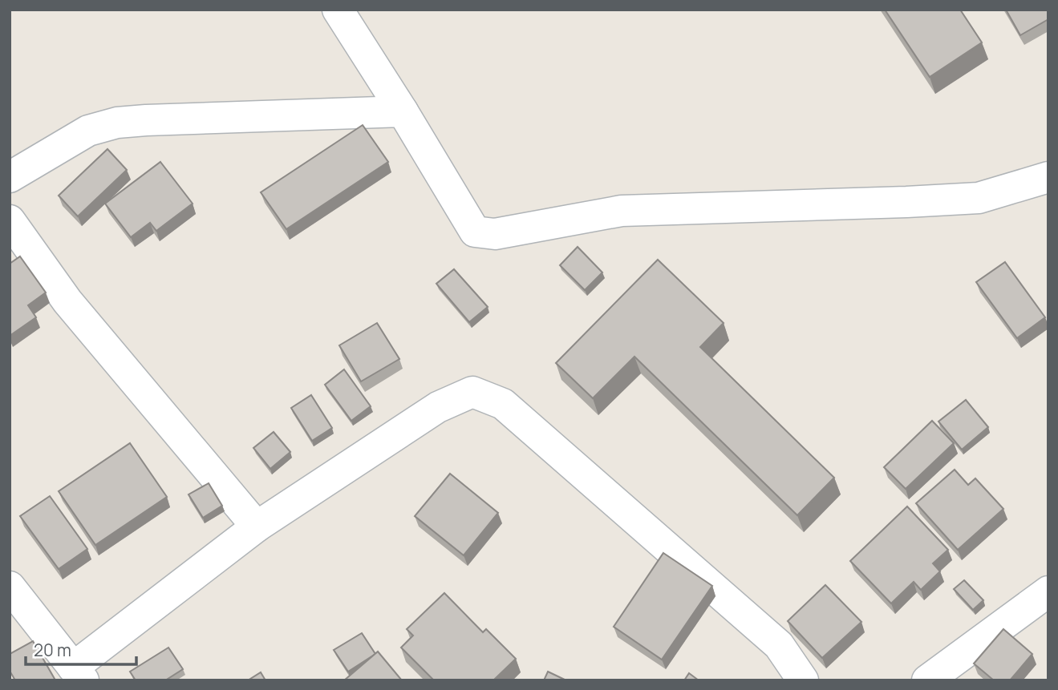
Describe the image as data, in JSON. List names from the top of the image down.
{
  "scale_bar": "20 m"
}
